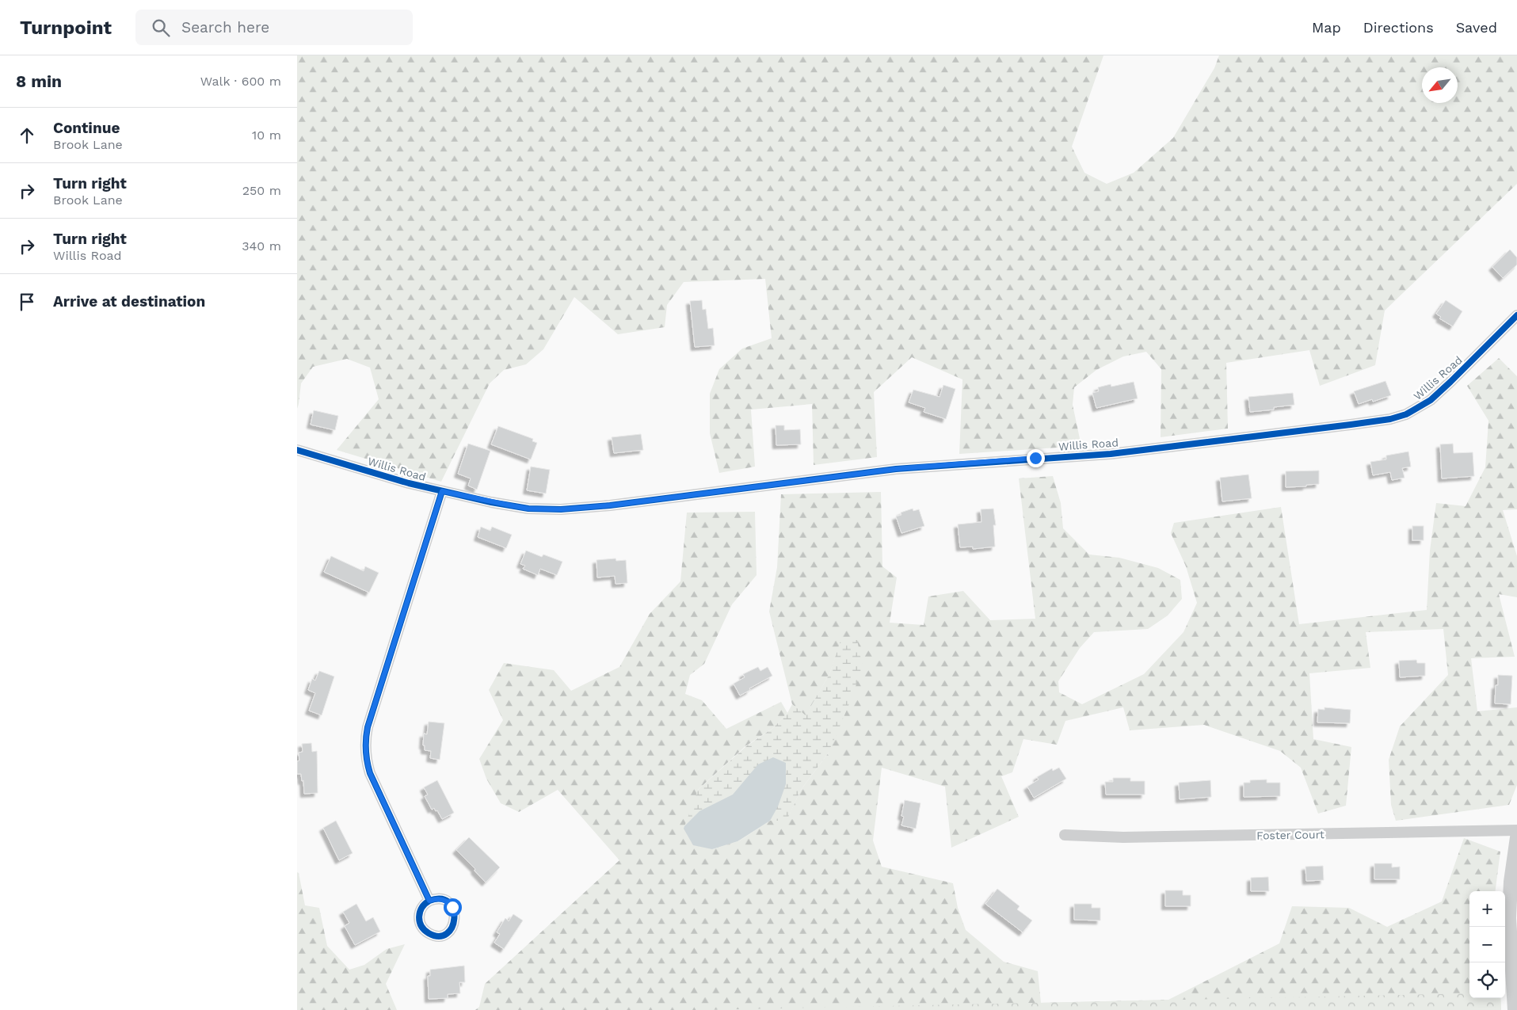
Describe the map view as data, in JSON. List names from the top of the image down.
{
  "streets": {
    "street": ["Willis Road", "Foster Court"]
  },
  "north": "bottom left",
  "page": {
    "header": "Turnpoint",
    "search": "Search here",
    "nav": ["Map", "Directions", "Saved"],
    "heading": ["8 min", "Walk · 600 m"],
    "list": [
      ["Continue", "Brook Lane", "10 m"],
      ["Turn right", "Brook Lane", "250 m"],
      ["Turn right", "Willis Road", "340 m"],
      "Arrive at destination"
    ],
    "map_buttons": ["+", "−"]
  }
}
